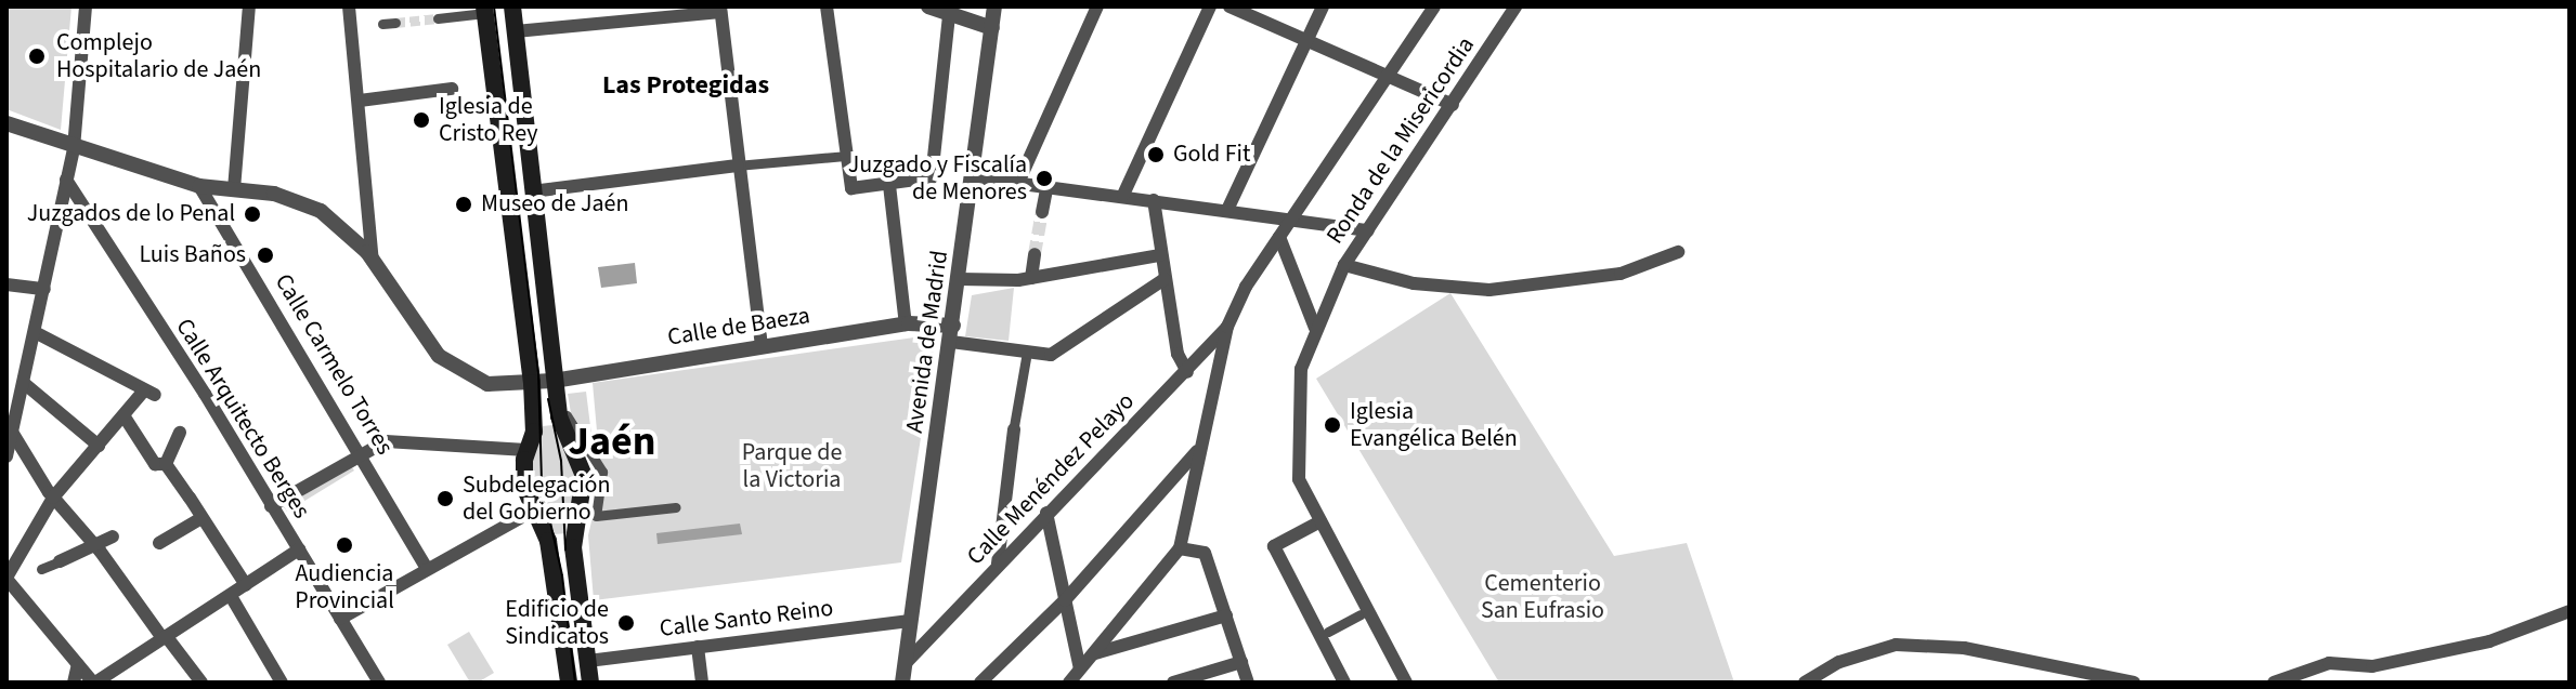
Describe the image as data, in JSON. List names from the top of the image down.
{
  "streets": {
    "street": [
      "Ronda de la Misericordia",
      "Calle de Baeza",
      "Avenida de Madrid",
      "Calle Carmelo Torres",
      "Calle Arquitecto Berges",
      "Calle Menéndez Pelayo",
      "Calle Santo Reino"
    ]
  },
  "crossings": [
    ["Calle de Baeza", "Avenida de Madrid"],
    ["Calle de Baeza", "Calle Carmelo Torres"],
    ["Avenida de Madrid", "Calle Menéndez Pelayo"],
    ["Avenida de Madrid", "Calle Santo Reino"]
  ],
  "districts": ["Las Protegidas", "Jaén"],
  "parks": ["Parque de la Victoria", "Cementerio San Eufrasio"],
  "places": [
    "Complejo Hospitalario de Jaén",
    "Iglesia de Cristo Rey",
    "Gold Fit",
    "Juzgado y Fiscalía de Menores",
    "Museo de Jaén",
    "Juzgados de lo Penal",
    "Luis Baños",
    "Iglesia Evangélica Belén",
    "Subdelegación del Gobierno",
    "Audiencia Provincial",
    "Edificio de Sindicatos"
  ]
}
